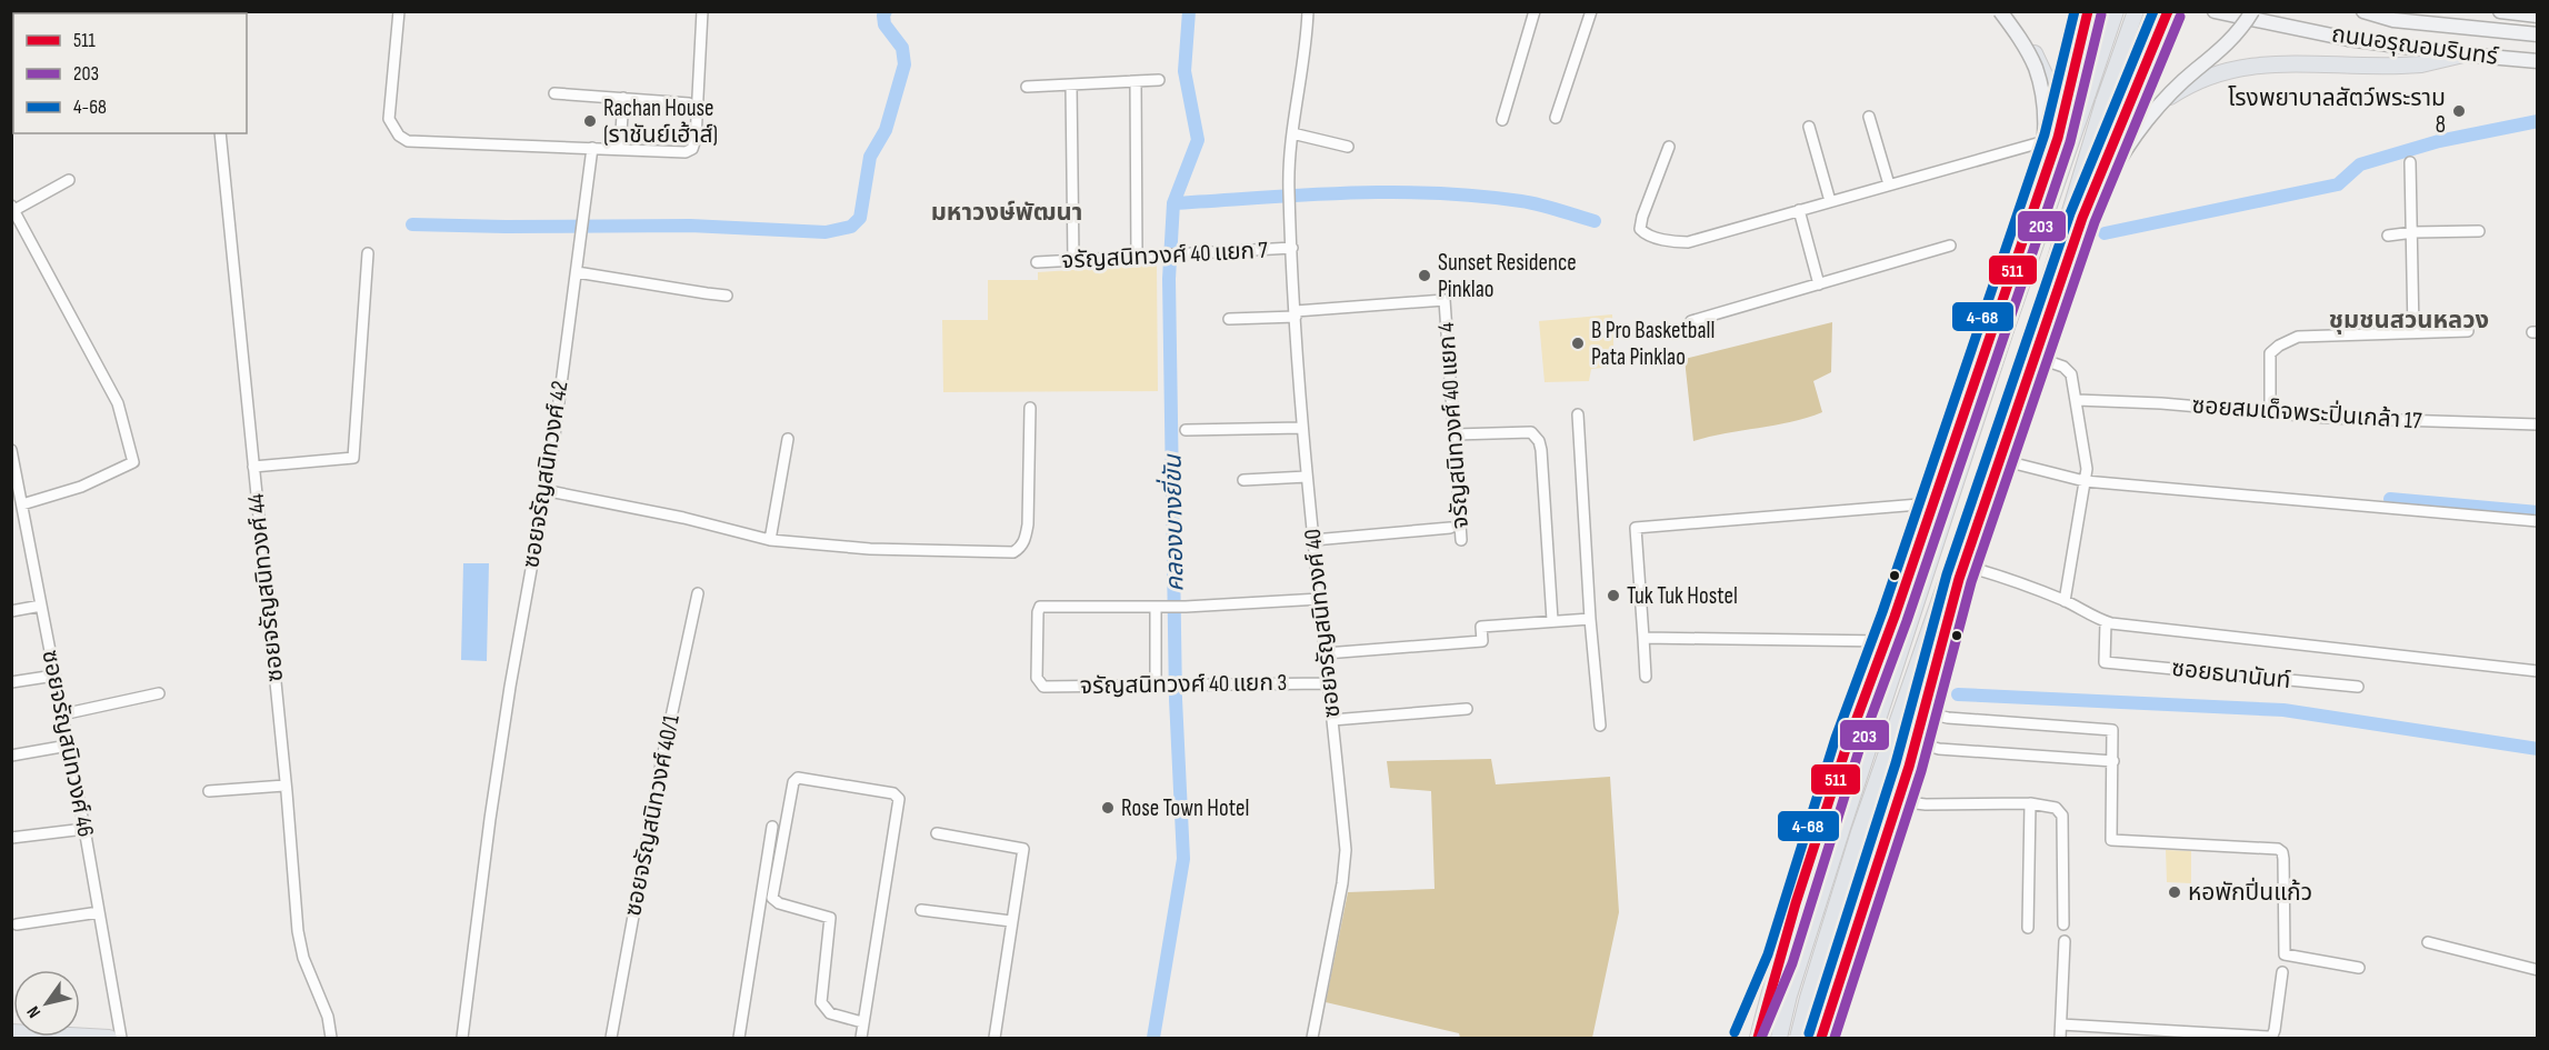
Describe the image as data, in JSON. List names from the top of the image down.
{
  "streets": {
    "main road": ["ถนนอรุณอมรินทร์"],
    "street": [
      "จรัญสนิทวงศ์ 40 แยก 7",
      "ซอยสมเด็จพระปิ่นเกล้า 17",
      "จรัญสนิทวงศ์ 40 แยก 4",
      "ซอยจรัญสนิทวงศ์ 42",
      "ซอยจรัญสนิทวงศ์ 44",
      "ซอยจรัญสนิทวงศ์ 40",
      "ซอยธนานันท์",
      "จรัญสนิทวงศ์ 40 แยก 3",
      "ซอยจรัญสนิทวงศ์ 46",
      "ซอยจรัญสนิทวงศ์ 40/1"
    ]
  },
  "crossings": [
    ["จรัญสนิทวงศ์ 40 แยก 7", "ซอยจรัญสนิทวงศ์ 40"],
    ["จรัญสนิทวงศ์ 40 แยก 4", "ซอยจรัญสนิทวงศ์ 40"],
    ["ซอยจรัญสนิทวงศ์ 40", "จรัญสนิทวงศ์ 40 แยก 3"]
  ],
  "districts": ["มหาวงษ์พัฒนา", "ชุมชนสวนหลวง"],
  "water": ["คลองบางยี่ขัน"],
  "places": [
    "โรงพยาบาลสัตว์พระราม 8",
    "Rachan House (ราชันย์เฮ้าส์)",
    "Sunset Residence Pinklao",
    "B Pro Basketball Pata Pinklao",
    "Tuk Tuk Hostel",
    "Rose Town Hotel",
    "หอพักปิ่นแก้ว"
  ],
  "lines": ["transit line 511", "transit line 4-68", "transit line 203"],
  "legend": ["511", "203", "4-68"],
  "north": "bottom left"
}
